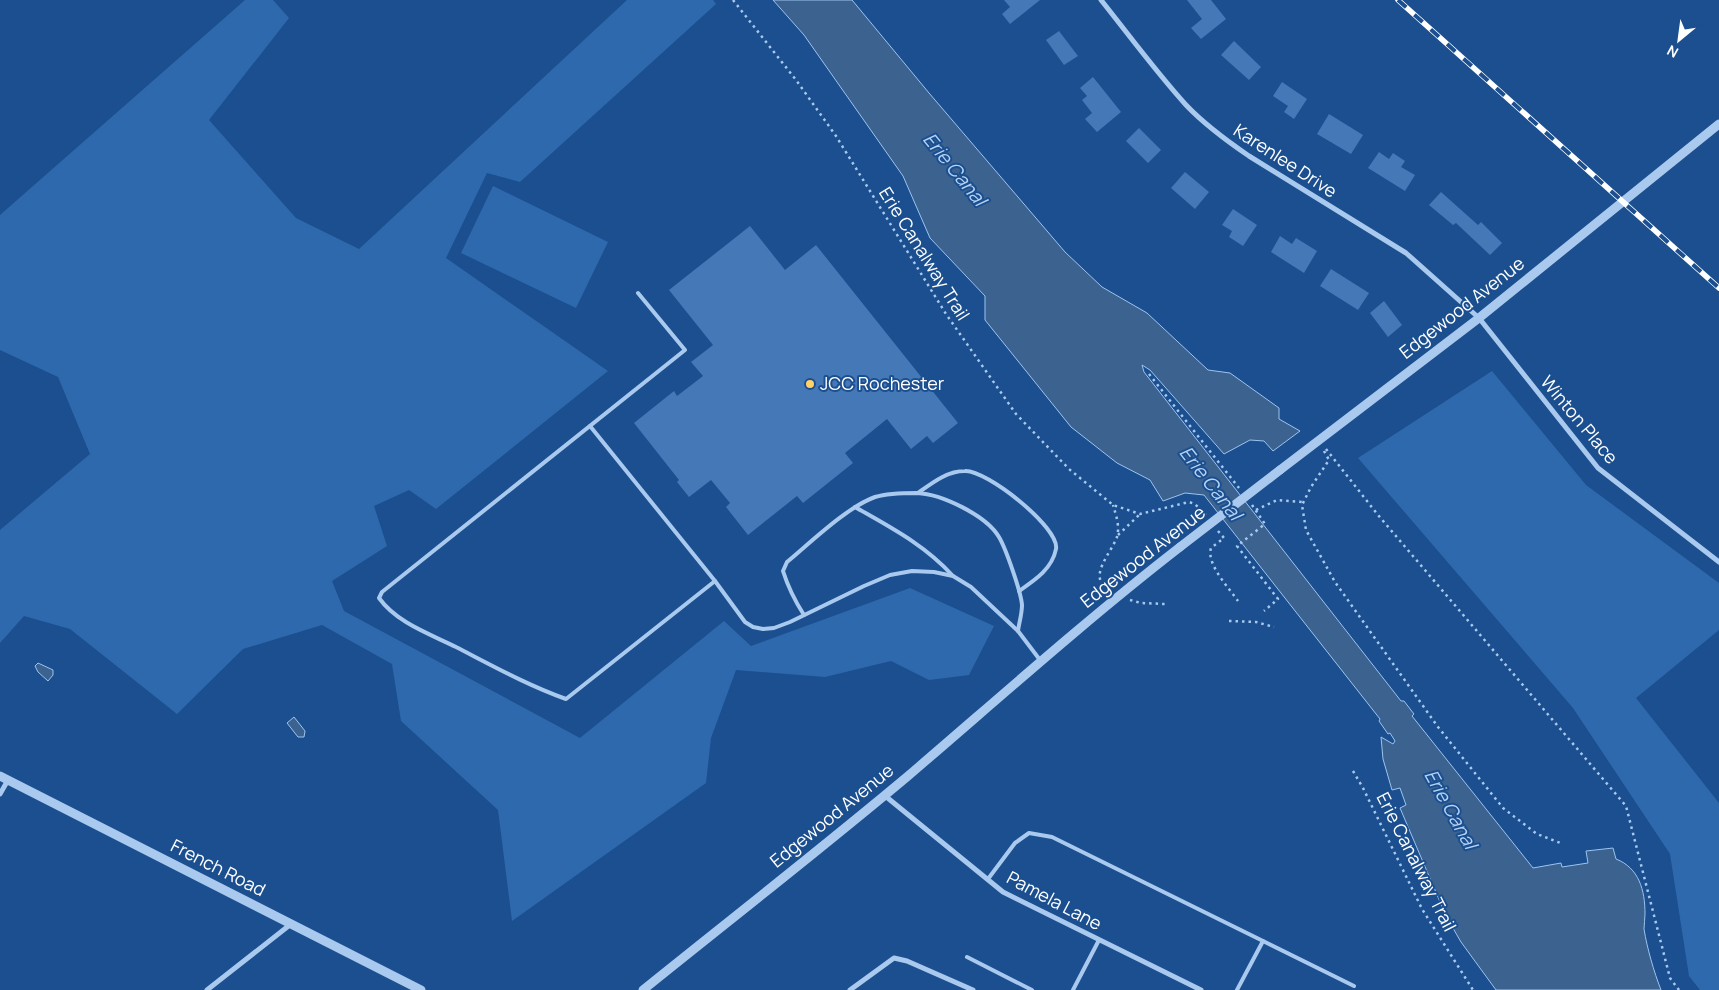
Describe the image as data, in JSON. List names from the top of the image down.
{
  "streets": {
    "street": [
      "Karenlee Drive",
      "Edgewood Avenue",
      "Winton Place",
      "French Road",
      "Pamela Lane"
    ],
    "path": ["Erie Canalway Trail"]
  },
  "crossings": [
    ["Karenlee Drive", "Edgewood Avenue"],
    ["Karenlee Drive", "Winton Place"],
    ["Edgewood Avenue", "Winton Place"],
    ["Edgewood Avenue", "Pamela Lane"]
  ],
  "water": ["Erie Canal"],
  "places": ["JCC Rochester"],
  "north": "bottom left"
}
